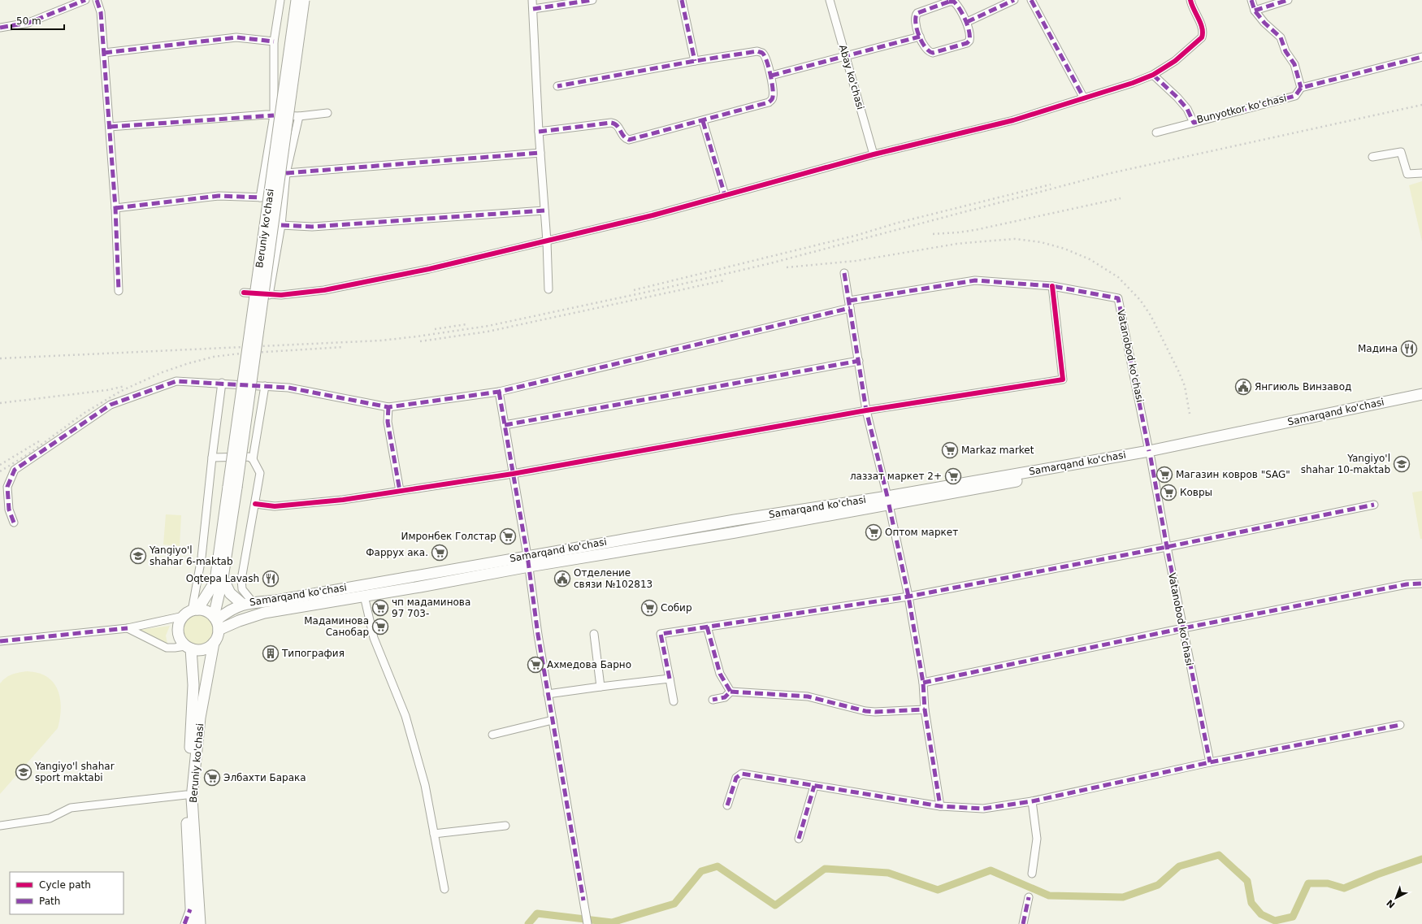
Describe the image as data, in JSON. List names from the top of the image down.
{
  "streets": {
    "main road": ["Beruniy ko'chasi", "Samarqand ko'chasi"],
    "street": ["Abay ko'chasi", "Bunyotkor ko'chasi", "Vatanobod ko'chasi"]
  },
  "crossings": [
    ["Beruniy ko'chasi", "Vatanobod ko'chasi"],
    ["Beruniy ko'chasi", "Samarqand ko'chasi"],
    ["Vatanobod ko'chasi", "Samarqand ko'chasi"]
  ],
  "places": {
    "restaurant": ["Мадина", "Oqtepa Lavash"],
    "public building": ["Янгиюль Винзавод", "Отделение связи №102813"],
    "supermarket": [
      "Markaz market",
      "Магазин ковров \"SAG\"",
      "лаззат маркет 2+",
      "Ковры",
      "Оптом маркет",
      "Имронбек Голстар",
      "Фаррух ака.",
      "чп мадаминова 97 703-",
      "Собир",
      "Мадаминова Санобар",
      "Ахмедова Барно",
      "Элбахти Барака"
    ],
    "school or university": ["Yangiyo'l shahar 10-maktab", "Yangiyo'l shahar 6-maktab", "Yangiyo'l shahar sport maktabi"],
    "building": ["Типография"]
  },
  "legend": ["Cycle path", "Path"],
  "scale_bar": "50 m",
  "north": "bottom left"
}
